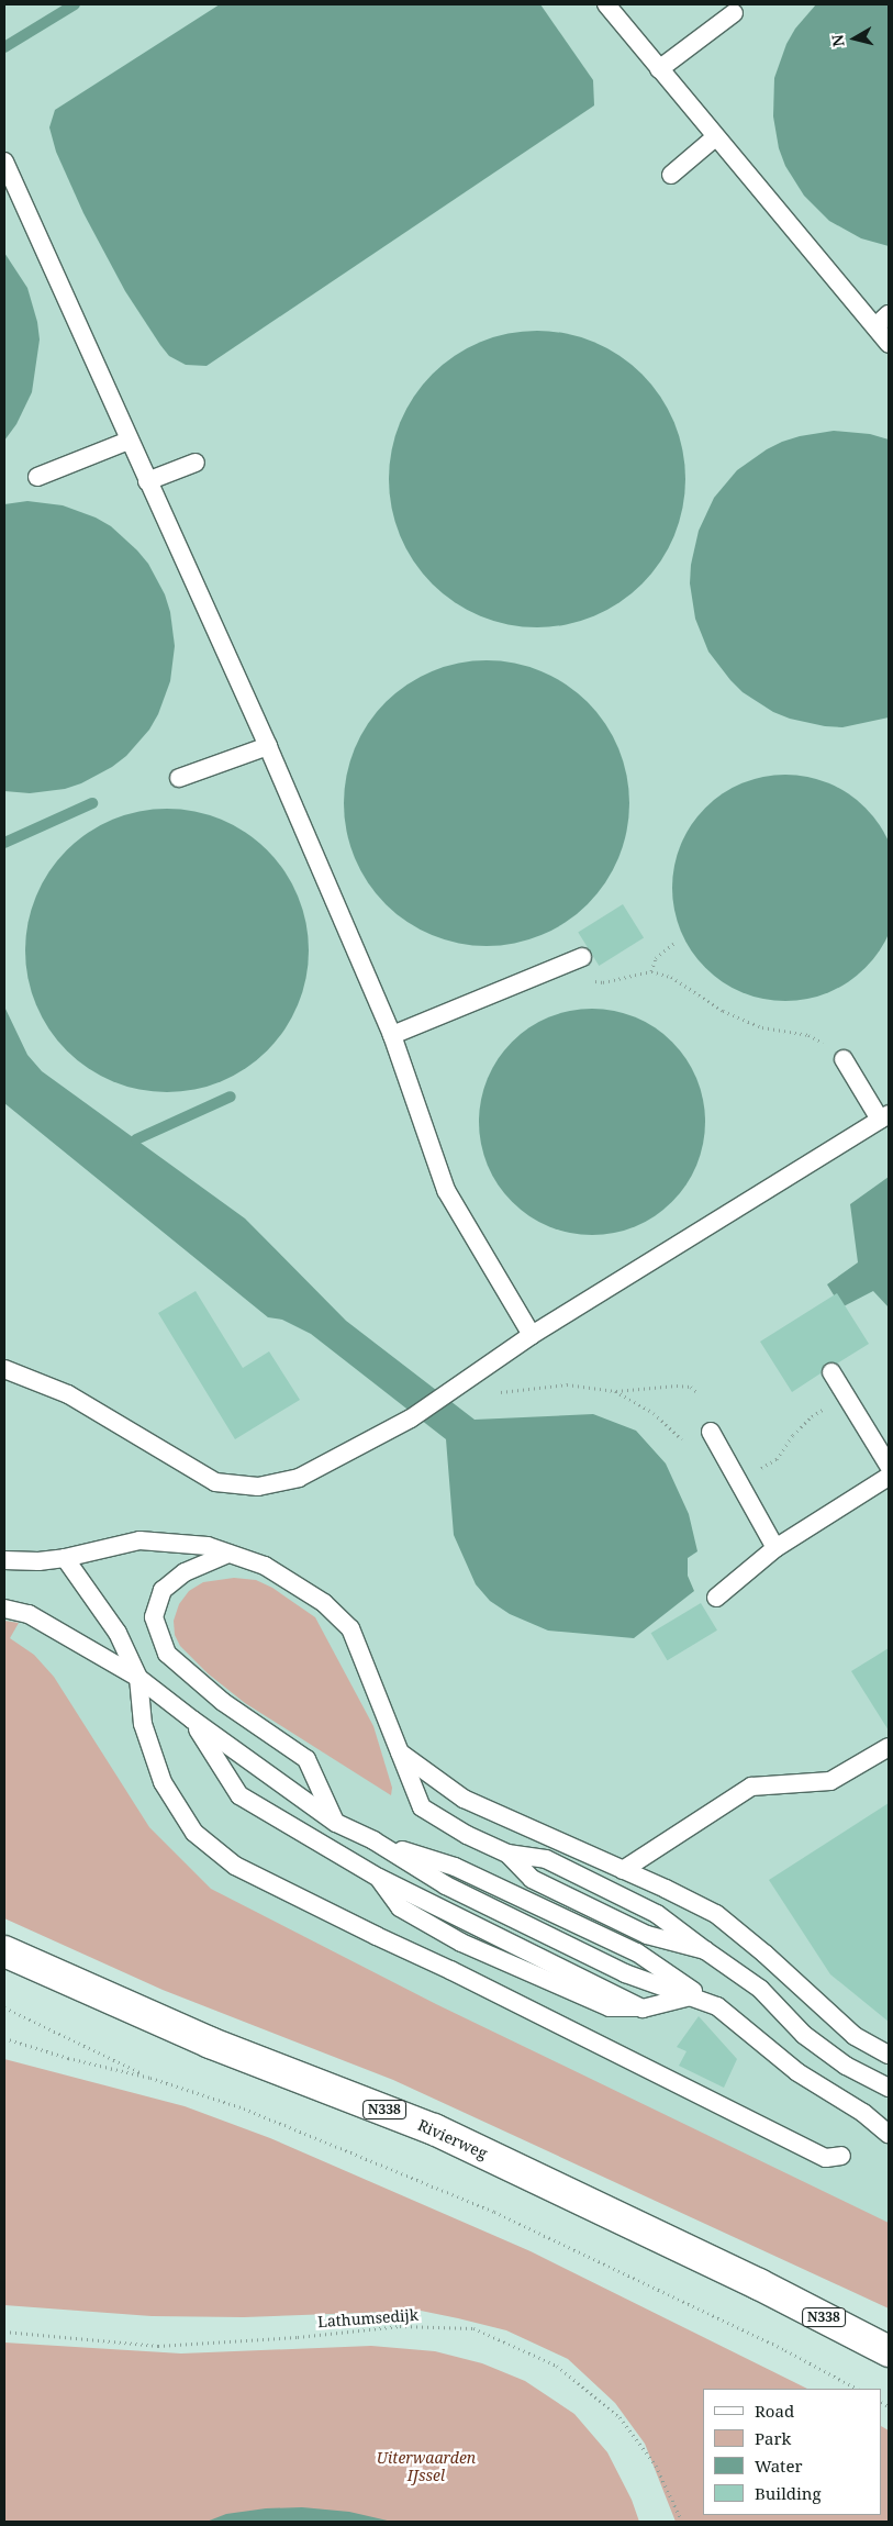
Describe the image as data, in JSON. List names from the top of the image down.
{
  "streets": {
    "main road": ["N338", "Rivierweg"],
    "path": ["Lathumsedijk"]
  },
  "parks": ["Uiterwaarden IJssel"],
  "legend": [
    "Road",
    "Park",
    "Water",
    "Building"
  ],
  "north": "left"
}
